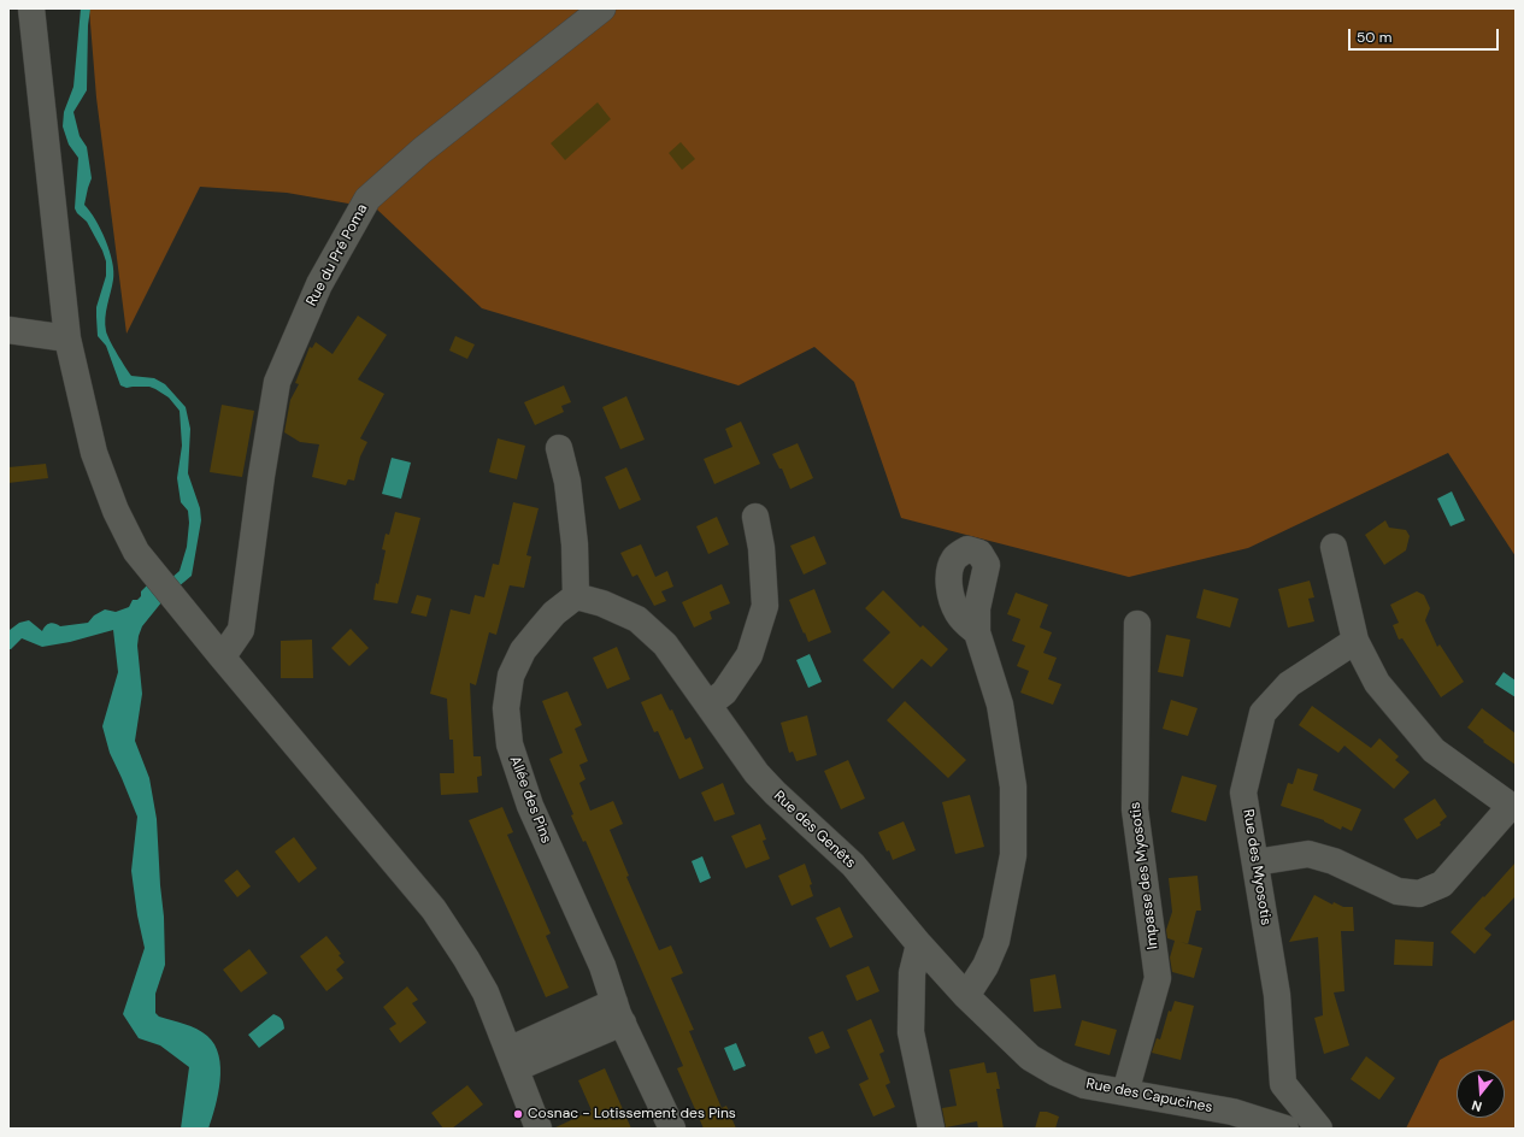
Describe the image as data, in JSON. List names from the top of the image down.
{
  "streets": {
    "street": [
      "Rue du Pré Poma",
      "Allée des Pins",
      "Rue des Genêts",
      "Rue des Myosotis",
      "Impasse des Myosotis",
      "Rue des Capucines"
    ]
  },
  "crossings": [
    ["Allée des Pins", "Rue des Genêts"],
    ["Rue des Genêts", "Rue des Capucines"],
    ["Impasse des Myosotis", "Rue des Capucines"]
  ],
  "places": ["Cosnac - Lotissement des Pins"],
  "scale_bar": "50 m",
  "north": "bottom"
}
